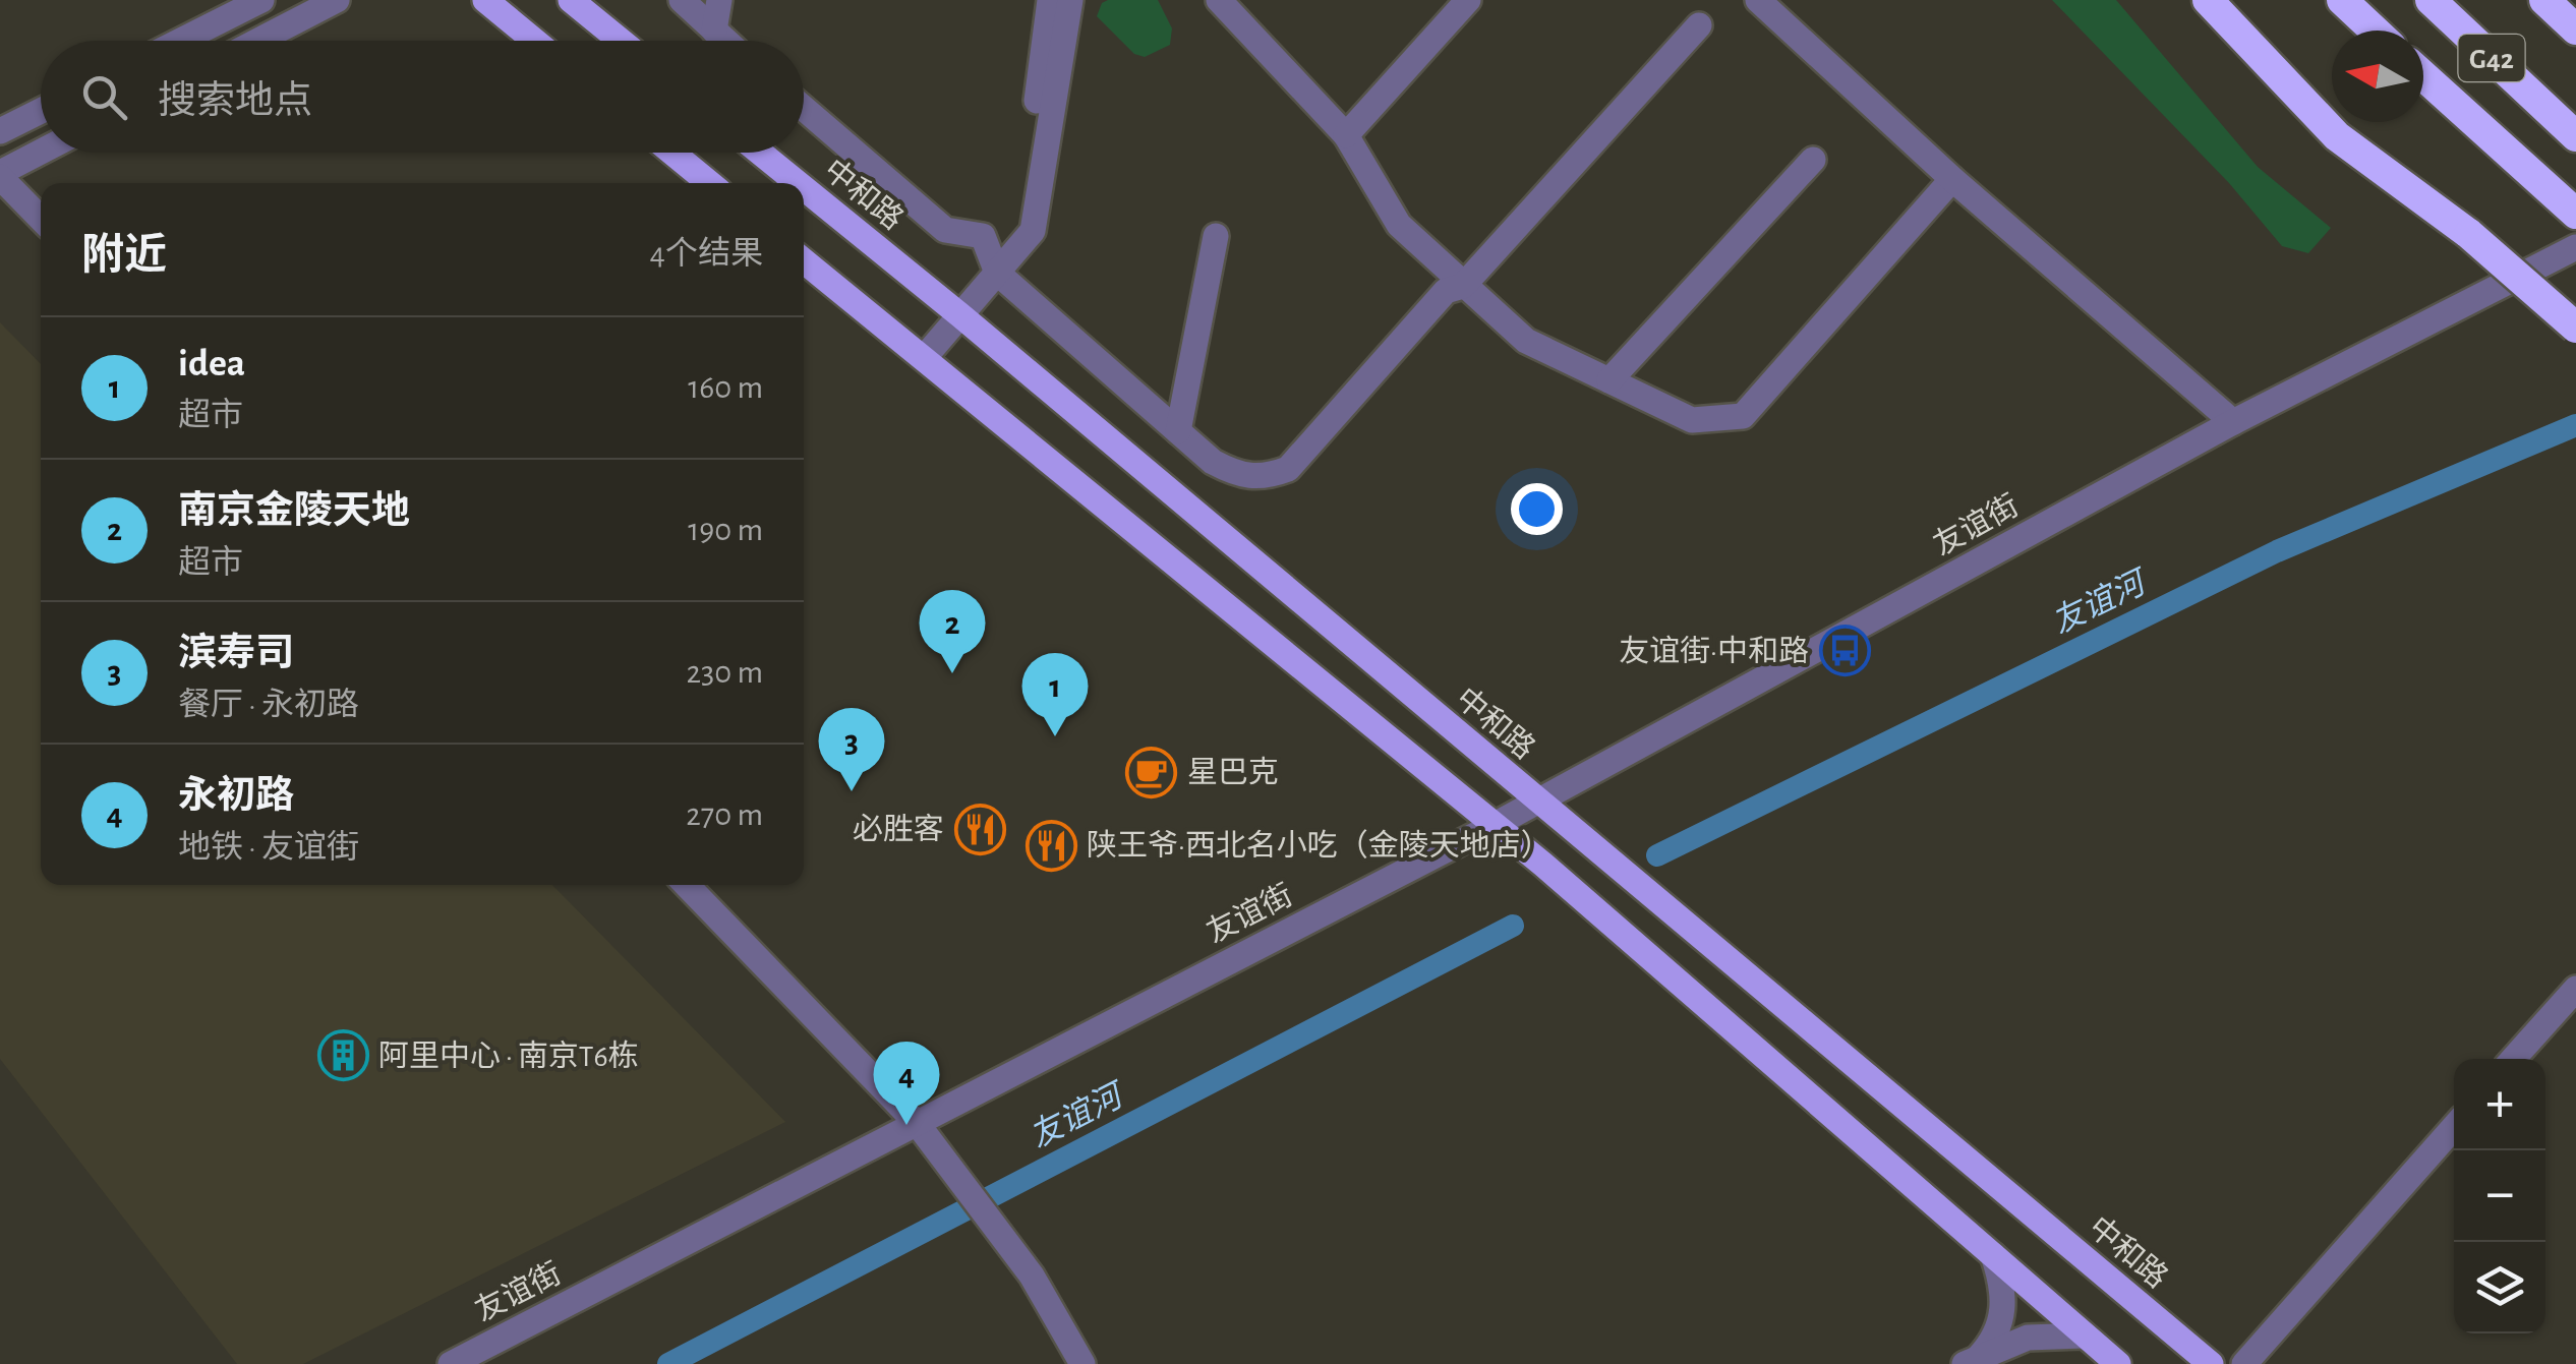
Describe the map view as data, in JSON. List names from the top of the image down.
{
  "streets": {
    "highway": ["G42"],
    "main road": ["中和路"],
    "street": ["友谊街"]
  },
  "crossings": [
    ["中和路", "友谊街"]
  ],
  "water": ["友谊河"],
  "places": {
    "bus stop": ["友谊街·中和路"],
    "cafe": ["星巴克"],
    "restaurant": ["必胜客", "陕王爷·西北名小吃（金陵天地店）"],
    "building": ["阿里中心 · 南京T6栋"]
  },
  "north": "left",
  "page": {
    "search": "搜索地点",
    "heading": ["附近", "4个结果"],
    "list": [
      {
        "mark": "1",
        "name": "idea",
        "note": "超市",
        "value": "160 m"
      },
      {
        "mark": "2",
        "name": "南京金陵天地",
        "note": "超市",
        "value": "190 m"
      },
      {
        "mark": "3",
        "name": "滨寿司",
        "note": "餐厅 · 永初路",
        "value": "230 m"
      },
      {
        "mark": "4",
        "name": "永初路",
        "note": "地铁 · 友谊街",
        "value": "270 m"
      }
    ],
    "pins": [
      "2",
      "1",
      "3",
      "4"
    ],
    "map_buttons": ["+", "−"]
  }
}
